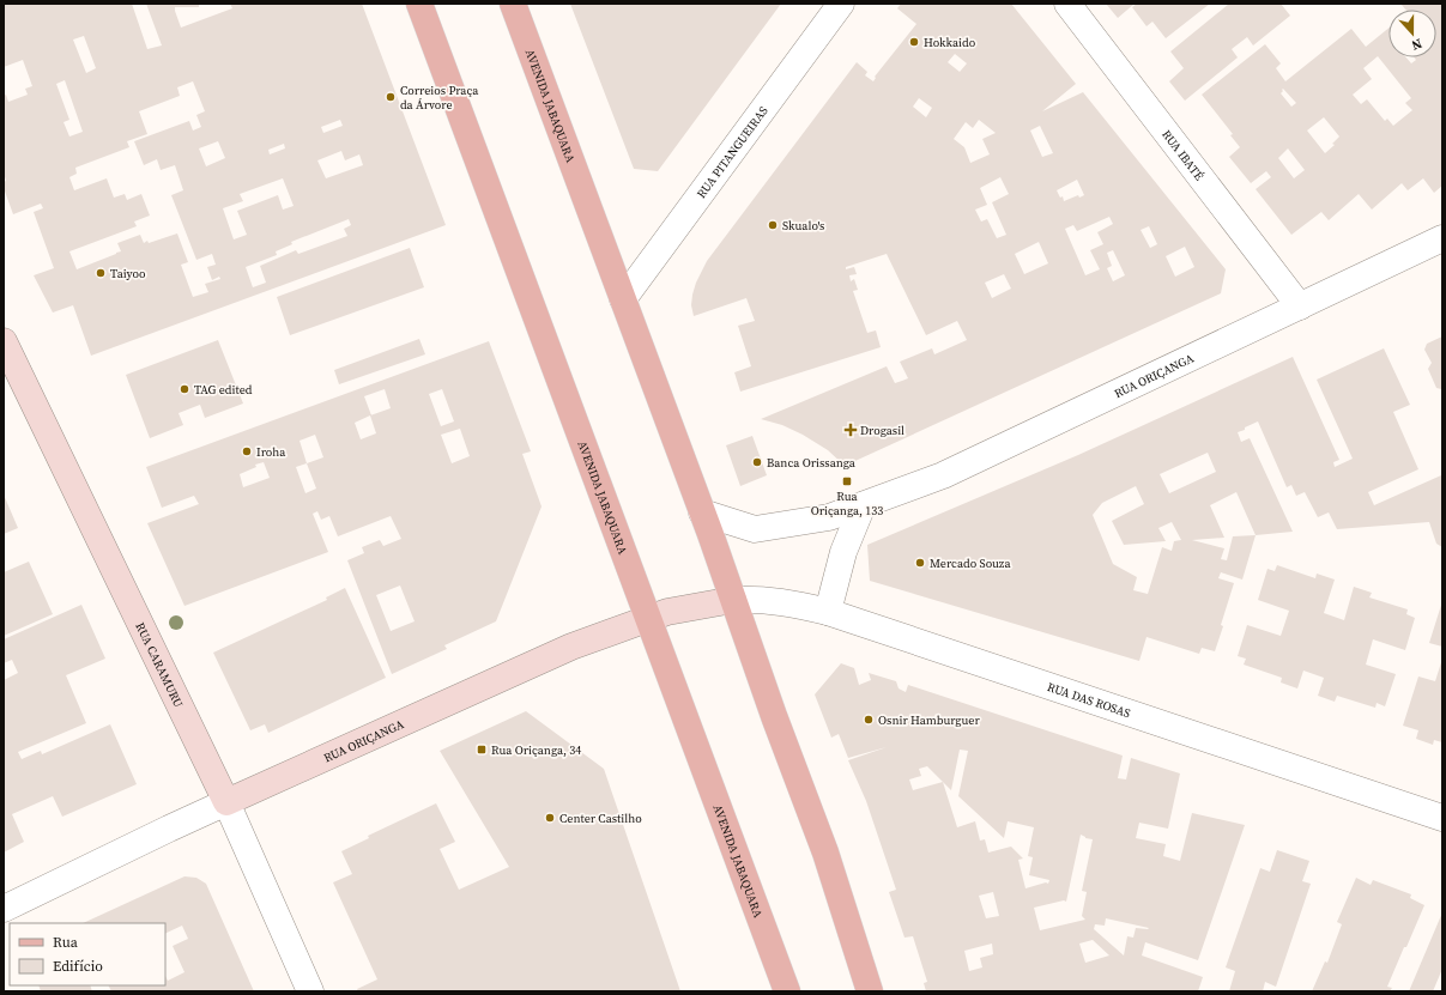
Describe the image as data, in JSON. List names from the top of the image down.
{
  "streets": {
    "main road": ["AVENIDA JABAQUARA"],
    "street": [
      "RUA PITANGUEIRAS",
      "RUA IBATÉ",
      "RUA ORIÇANGA",
      "RUA CARAMURU",
      "RUA DAS ROSAS"
    ]
  },
  "crossings": [
    ["AVENIDA JABAQUARA", "RUA PITANGUEIRAS"],
    ["AVENIDA JABAQUARA", "RUA ORIÇANGA"],
    ["AVENIDA JABAQUARA", "RUA DAS ROSAS"],
    ["RUA IBATÉ", "RUA ORIÇANGA"],
    ["RUA ORIÇANGA", "RUA CARAMURU"],
    ["RUA ORIÇANGA", "RUA DAS ROSAS"]
  ],
  "places": {
    "other": [
      "Hokkaido",
      "Correios Praça da Árvore",
      "Skualo's",
      "Taiyoo",
      "TAG edited",
      "Iroha",
      "Banca Orissanga",
      "Mercado Souza",
      "Osnir Hamburguer",
      "Center Castilho"
    ],
    "health": ["Drogasil"],
    "transit": ["Rua Oriçanga, 133", "Rua Oriçanga, 34"]
  },
  "legend": ["Rua", "Edifício"],
  "north": "bottom"
}
